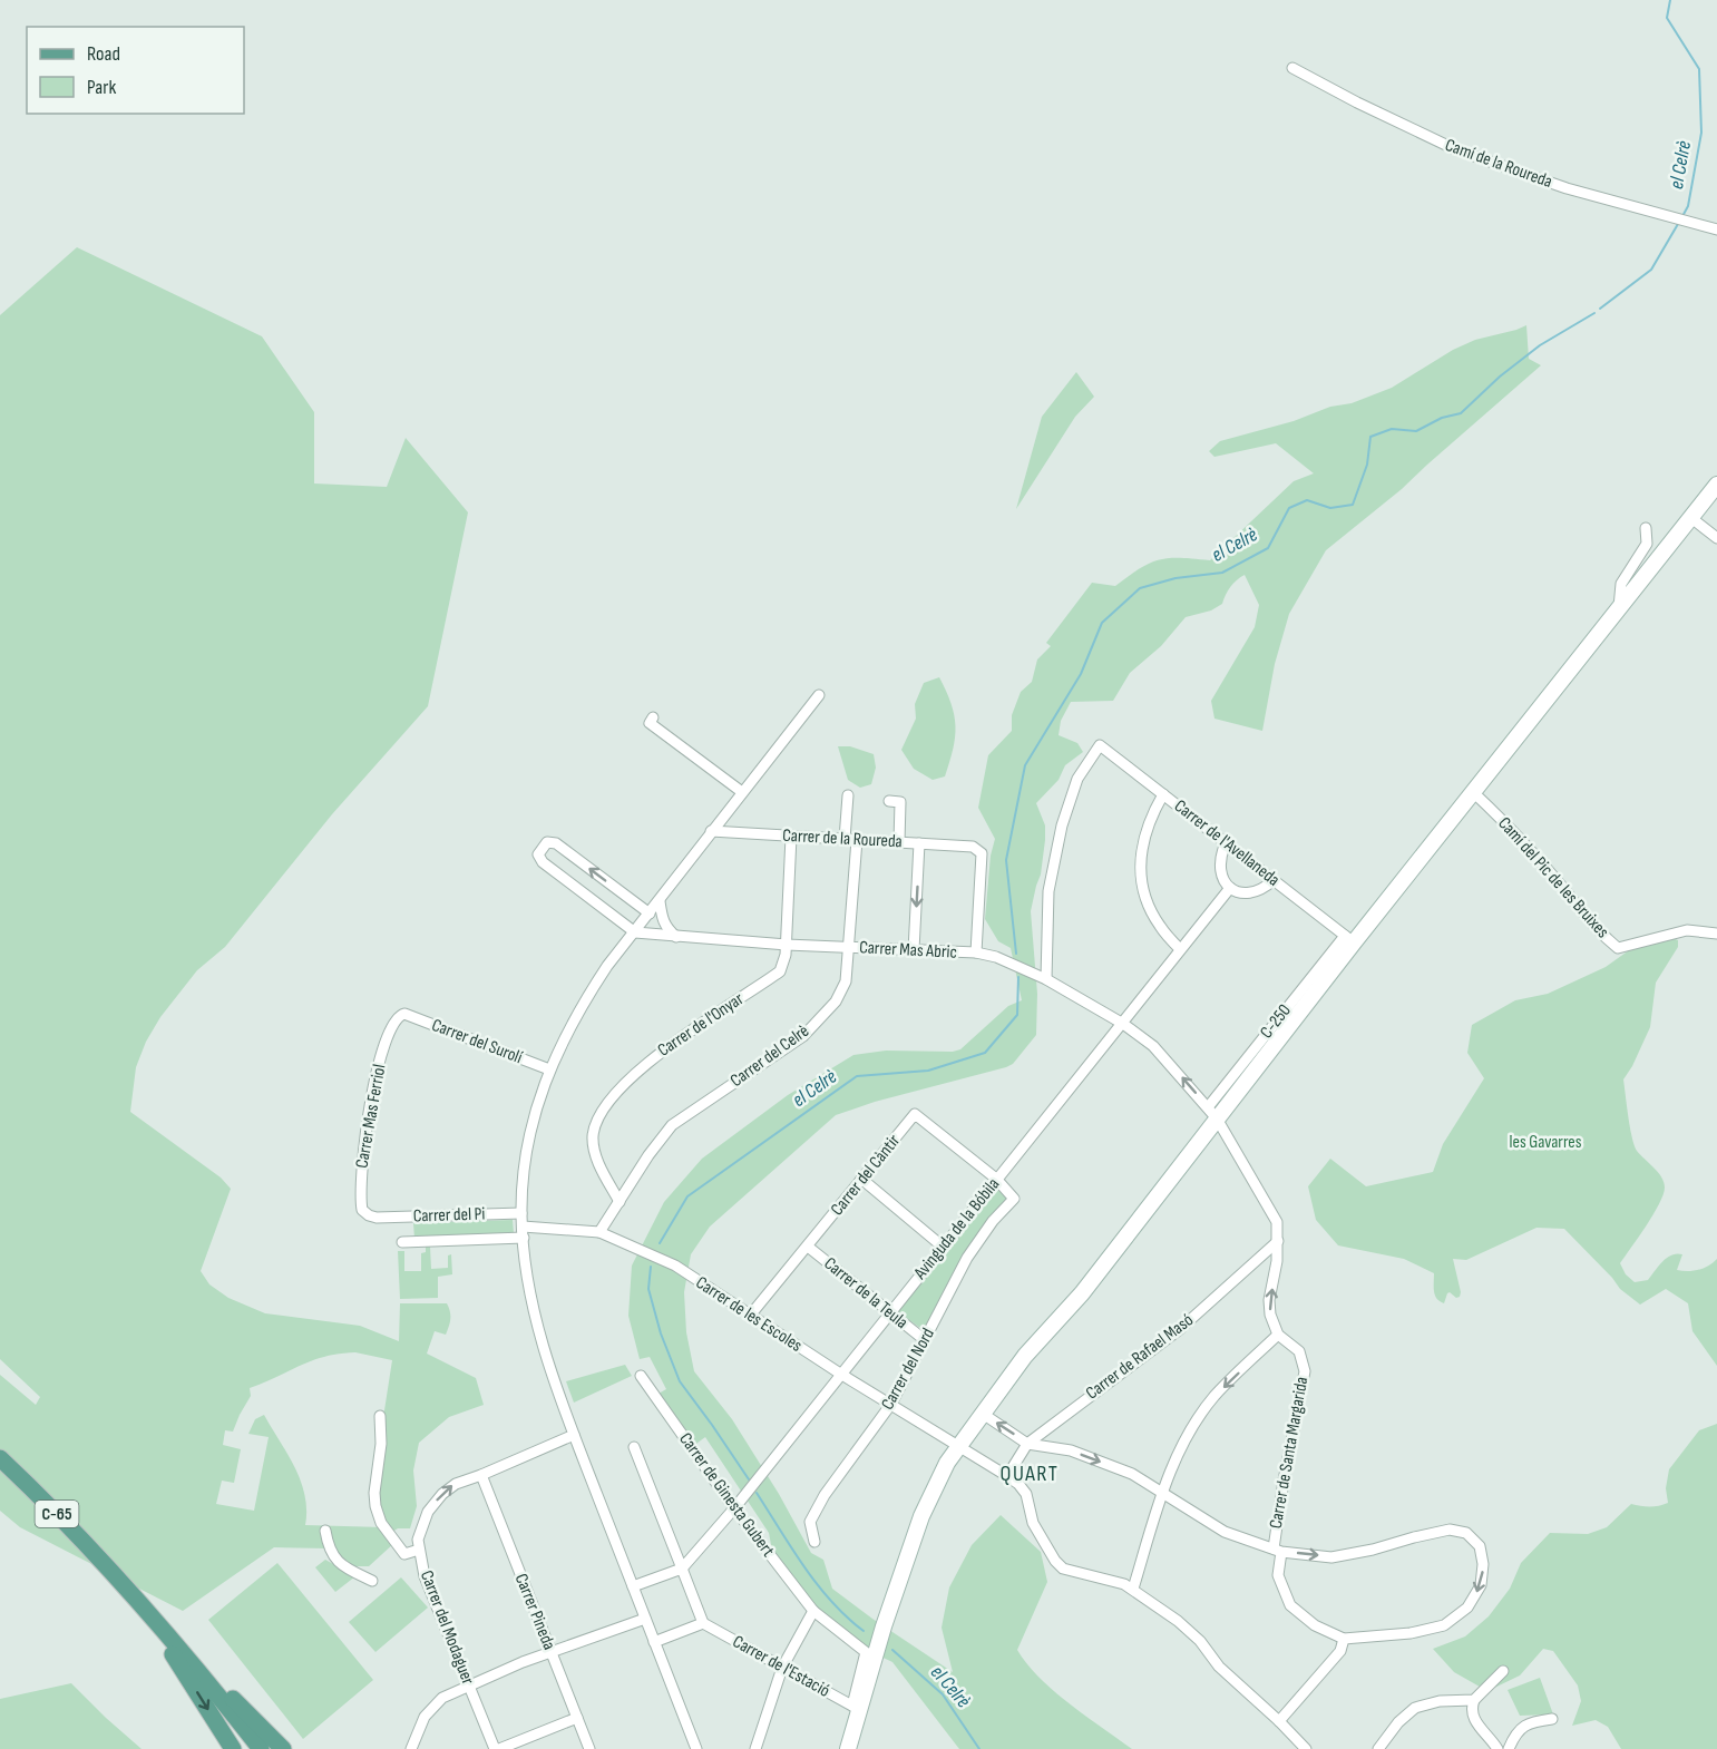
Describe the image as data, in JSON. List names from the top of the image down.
{
  "streets": {
    "main road": ["C-250", "C-65"],
    "street": [
      "Camí de la Roureda",
      "Carrer de la Roureda",
      "Carrer de l'Avellaneda",
      "Camí del Pic de les Bruixes",
      "Carrer Mas Abric",
      "Carrer de l'Onyar",
      "Carrer del Surolí",
      "Carrer del Celrè",
      "Carrer Mas Ferriol",
      "Carrer del Càntir",
      "Carrer del Pi",
      "Avinguda de la Bóbila",
      "Carrer de la Teula",
      "Carrer de les Escoles",
      "Carrer de Rafael Masó",
      "Carrer del Nord",
      "Carrer de Santa Margarida",
      "Carrer de Ginesta Gubert",
      "Carrer Pineda",
      "Carrer del Modaguer",
      "Carrer de l'Estació"
    ]
  },
  "crossings": [
    ["Carrer de la Roureda", "Carrer Mas Abric"],
    ["Carrer de la Roureda", "Carrer de l'Onyar"],
    ["Carrer de la Roureda", "Carrer del Celrè"],
    ["Carrer de l'Avellaneda", "Carrer Mas Abric"],
    ["Carrer de l'Avellaneda", "C-250"],
    ["Camí del Pic de les Bruixes", "C-250"],
    ["Carrer Mas Abric", "Carrer de l'Onyar"],
    ["Carrer Mas Abric", "Carrer del Celrè"],
    ["Carrer Mas Abric", "Avinguda de la Bóbila"],
    ["Carrer Mas Abric", "Carrer de Santa Margarida"],
    ["C-250", "Carrer de les Escoles"],
    ["C-250", "Carrer de Santa Margarida"],
    ["C-250", "Carrer de Ginesta Gubert"],
    ["C-250", "Carrer de l'Estació"],
    ["Carrer de l'Onyar", "Carrer del Celrè"],
    ["Carrer del Surolí", "Carrer Mas Ferriol"],
    ["Carrer del Celrè", "Carrer de les Escoles"],
    ["Carrer Mas Ferriol", "Carrer del Pi"],
    ["Carrer del Càntir", "Avinguda de la Bóbila"],
    ["Carrer del Càntir", "Carrer de la Teula"],
    ["Carrer del Càntir", "Carrer de les Escoles"],
    ["Carrer del Càntir", "Carrer del Nord"],
    ["Carrer del Pi", "Carrer de les Escoles"],
    ["Avinguda de la Bóbila", "Carrer de la Teula"],
    ["Avinguda de la Bóbila", "Carrer de les Escoles"],
    ["Avinguda de la Bóbila", "Carrer del Nord"],
    ["Avinguda de la Bóbila", "Carrer de Santa Margarida"],
    ["Avinguda de la Bóbila", "Carrer de Ginesta Gubert"],
    ["Carrer de la Teula", "Carrer del Nord"],
    ["Carrer de les Escoles", "Carrer de Rafael Masó"],
    ["Carrer de les Escoles", "Carrer del Nord"],
    ["Carrer de Rafael Masó", "Carrer de Santa Margarida"],
    ["Carrer de Ginesta Gubert", "Carrer de l'Estació"],
    ["Carrer Pineda", "Carrer del Modaguer"]
  ],
  "districts": ["QUART"],
  "water": ["el Celrè"],
  "parks": ["les Gavarres"],
  "legend": ["Road", "Park"]
}
